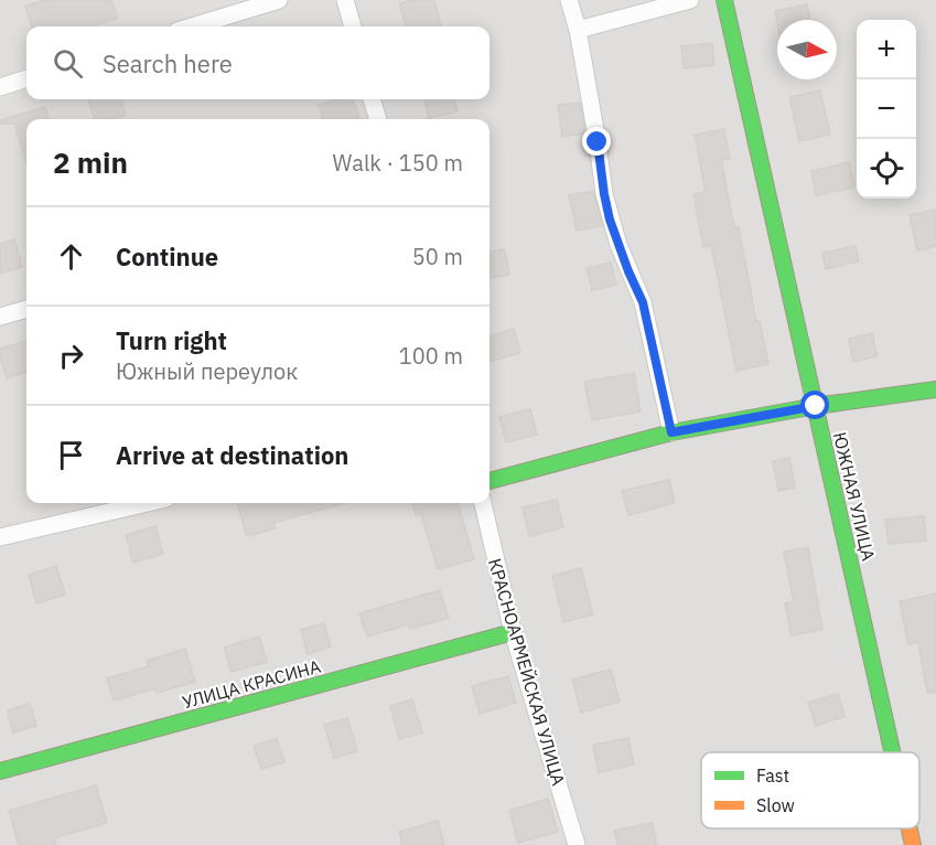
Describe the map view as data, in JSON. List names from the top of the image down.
{
  "streets": {
    "street": ["ЮЖНАЯ УЛИЦА", "КРАСНОАРМЕЙСКАЯ УЛИЦА", "УЛИЦА КРАСИНА"]
  },
  "crossings": [
    ["КРАСНОАРМЕЙСКАЯ УЛИЦА", "УЛИЦА КРАСИНА"]
  ],
  "legend": ["Fast", "Slow"],
  "north": "right",
  "page": {
    "map_buttons": ["+", "−"],
    "search": "Search here",
    "heading": ["2 min", "Walk · 150 m"],
    "list": [
      ["Continue", "50 m"],
      ["Turn right", "Южный переулок", "100 m"],
      "Arrive at destination"
    ]
  }
}
